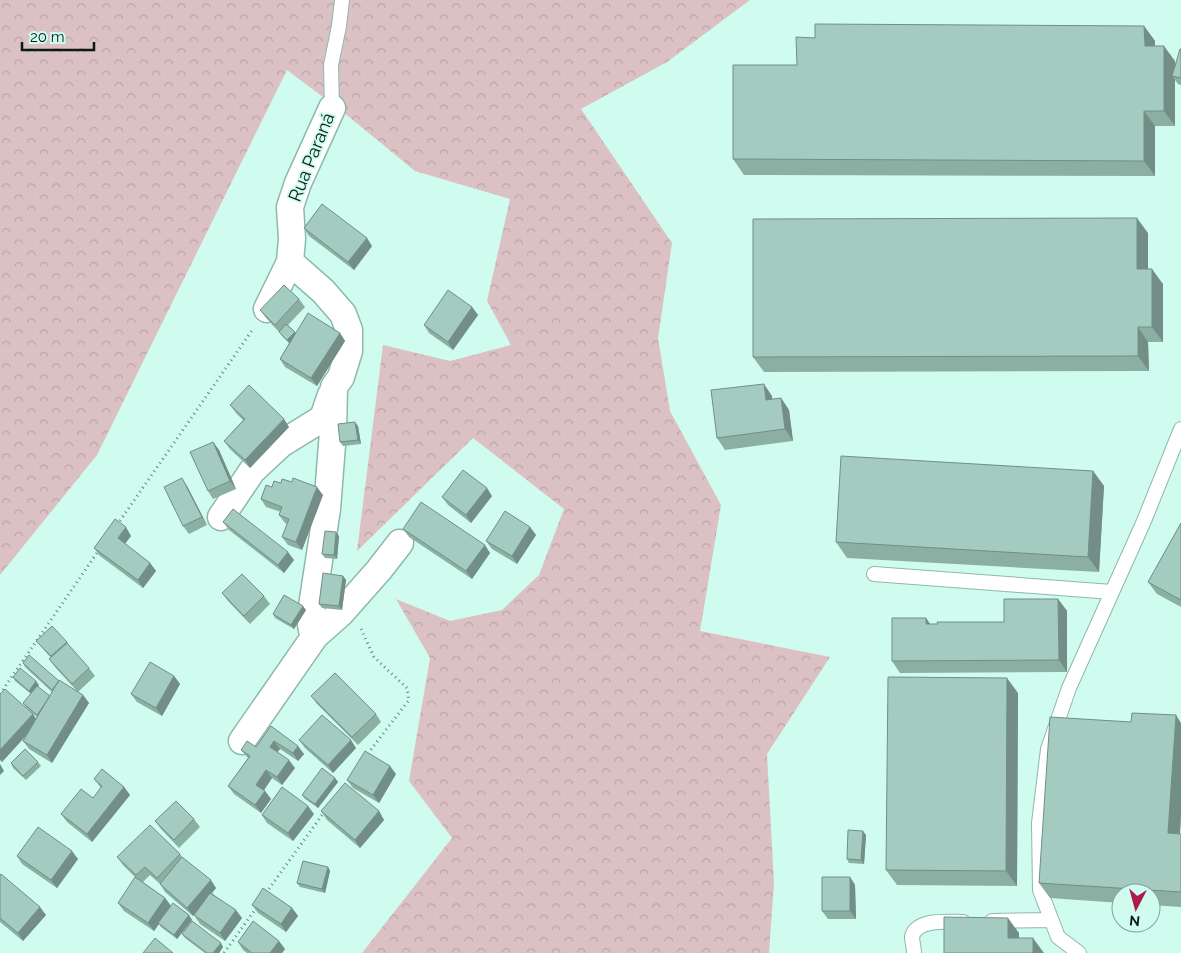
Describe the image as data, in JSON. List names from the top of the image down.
{
  "streets": {
    "street": ["Rua Paraná"]
  },
  "scale_bar": "20 m",
  "north": "bottom"
}
